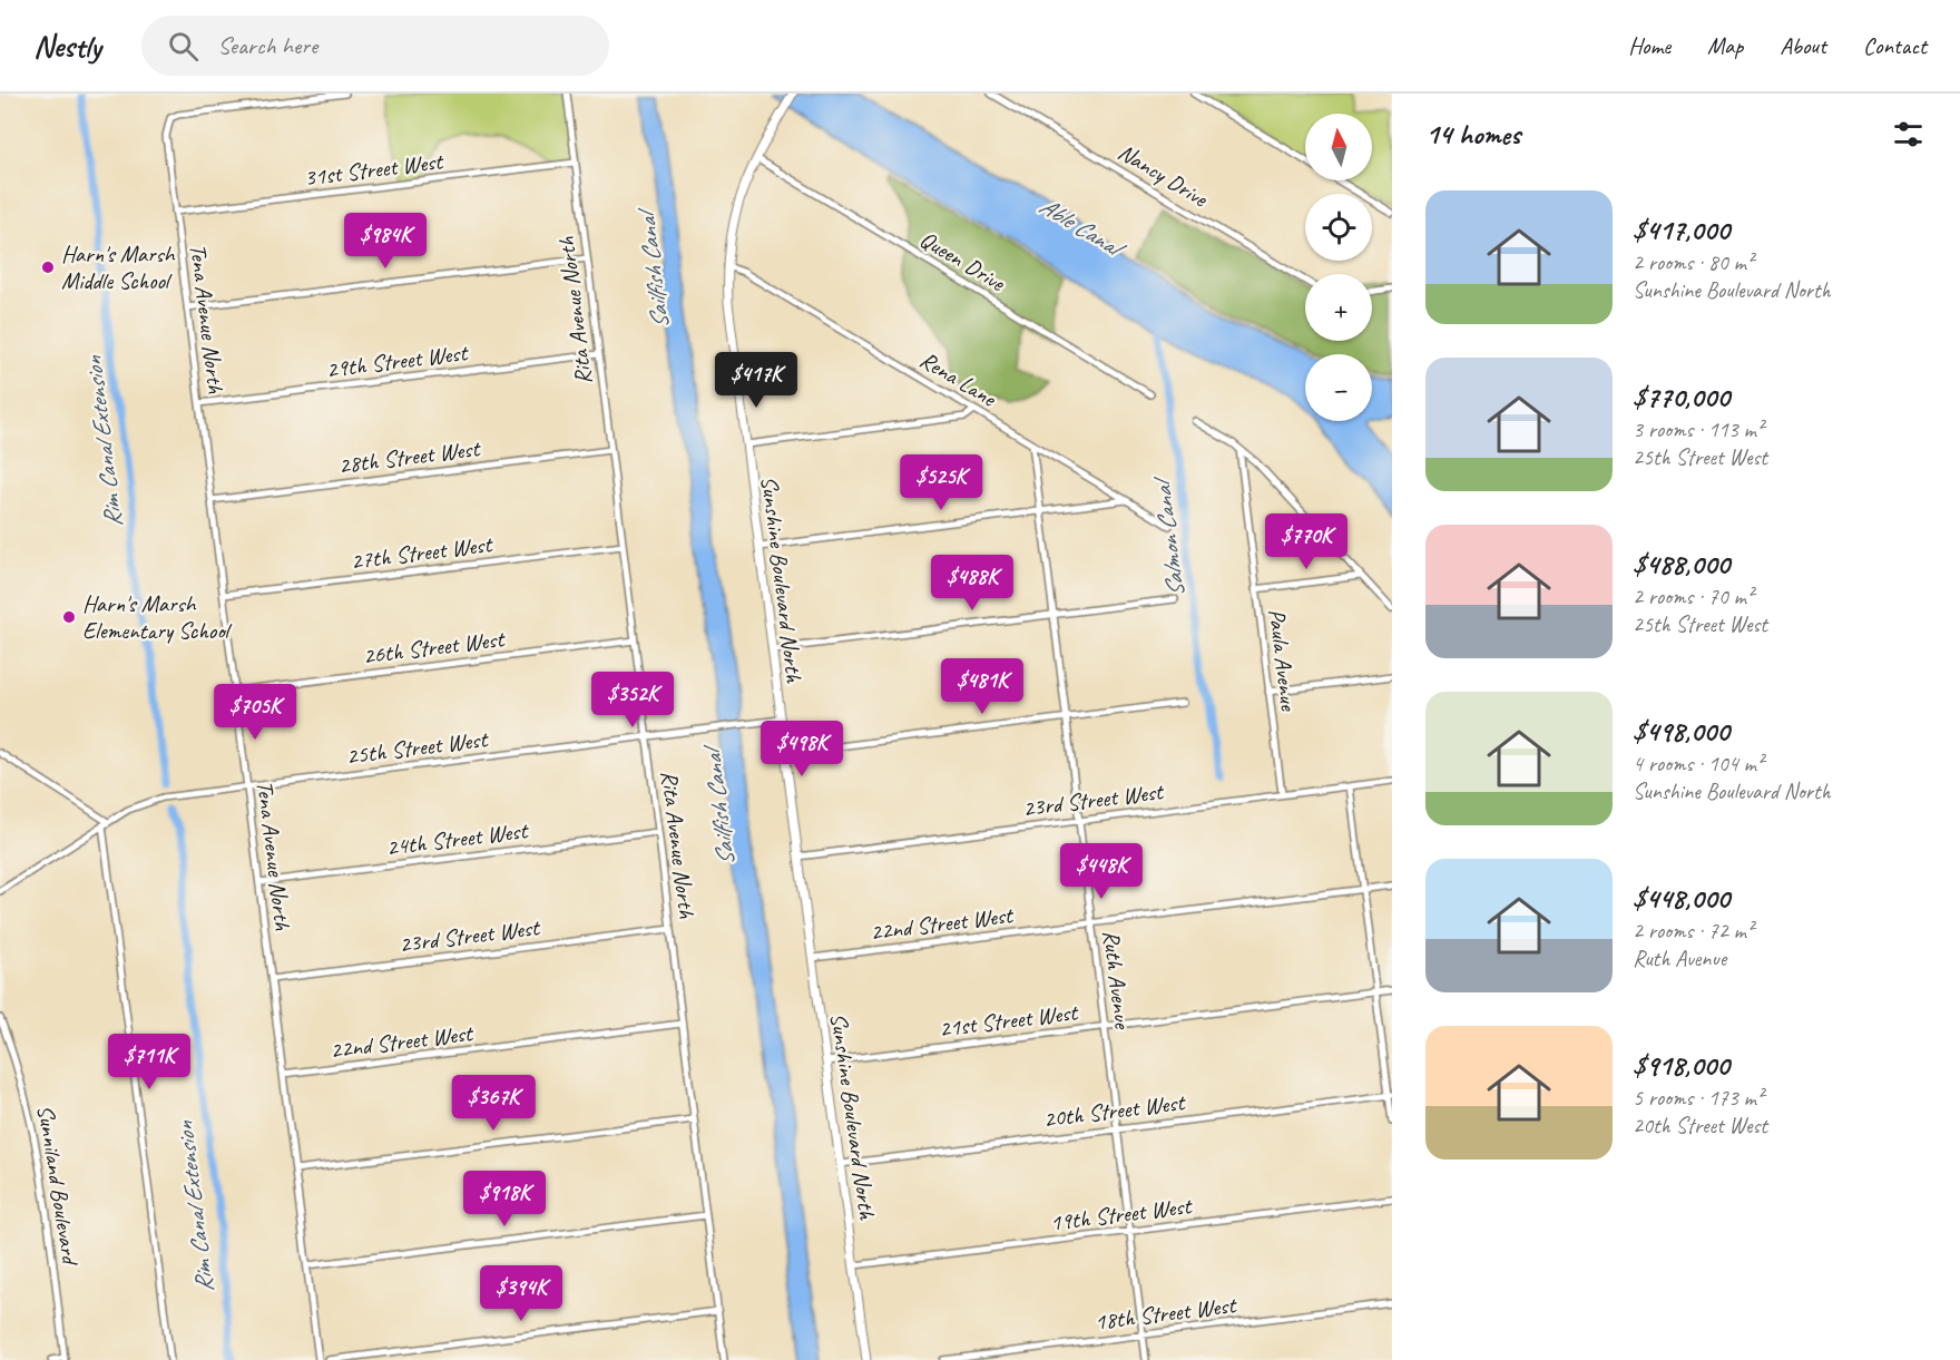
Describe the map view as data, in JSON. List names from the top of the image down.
{
  "streets": {
    "street": [
      "31st Street West",
      "Nancy Drive",
      "Queen Drive",
      "Rita Avenue North",
      "Tena Avenue North",
      "29th Street West",
      "Rena Lane",
      "28th Street West",
      "27th Street West",
      "Sunshine Boulevard North",
      "26th Street West",
      "Paula Avenue",
      "25th Street West",
      "23rd Street West",
      "24th Street West",
      "22nd Street West",
      "Ruth Avenue",
      "21st Street West",
      "20th Street West",
      "Sunniland Boulevard",
      "19th Street West",
      "18th Street West"
    ]
  },
  "crossings": [
    ["31st Street West", "Rita Avenue North"],
    ["31st Street West", "Tena Avenue North"],
    ["Queen Drive", "Sunshine Boulevard North"],
    ["Rita Avenue North", "29th Street West"],
    ["Rita Avenue North", "28th Street West"],
    ["Rita Avenue North", "27th Street West"],
    ["Rita Avenue North", "26th Street West"],
    ["Rita Avenue North", "25th Street West"],
    ["Rita Avenue North", "23rd Street West"],
    ["Rita Avenue North", "24th Street West"],
    ["Rita Avenue North", "22nd Street West"],
    ["Tena Avenue North", "29th Street West"],
    ["Tena Avenue North", "28th Street West"],
    ["Tena Avenue North", "27th Street West"],
    ["Tena Avenue North", "26th Street West"],
    ["Tena Avenue North", "25th Street West"],
    ["Tena Avenue North", "23rd Street West"],
    ["Tena Avenue North", "24th Street West"],
    ["Tena Avenue North", "22nd Street West"],
    ["Rena Lane", "Sunshine Boulevard North"],
    ["Rena Lane", "Ruth Avenue"],
    ["Sunshine Boulevard North", "25th Street West"],
    ["Sunshine Boulevard North", "23rd Street West"],
    ["Sunshine Boulevard North", "22nd Street West"],
    ["Sunshine Boulevard North", "21st Street West"],
    ["Sunshine Boulevard North", "20th Street West"],
    ["Sunshine Boulevard North", "19th Street West"],
    ["Paula Avenue", "23rd Street West"],
    ["23rd Street West", "Ruth Avenue"],
    ["22nd Street West", "Ruth Avenue"],
    ["Ruth Avenue", "21st Street West"],
    ["Ruth Avenue", "20th Street West"],
    ["Ruth Avenue", "19th Street West"],
    ["Ruth Avenue", "18th Street West"]
  ],
  "water": [
    "Able Canal",
    "Sailfish Canal",
    "Rim Canal Extension",
    "Salmon Canal"
  ],
  "places": ["Harn's Marsh Middle School", "Harn's Marsh Elementary School"],
  "north": "top",
  "page": {
    "header": "Nestly",
    "search": "Search here",
    "nav": [
      "Home",
      "Map",
      "About",
      "Contact"
    ],
    "heading": "14 homes",
    "map_buttons": ["+", "−"],
    "list": [
      {
        "name": "$417,000",
        "note": "2 rooms · 80 m² · Sunshine Boulevard North"
      },
      {
        "name": "$770,000",
        "note": "3 rooms · 113 m² · 25th Street West"
      },
      {
        "name": "$488,000",
        "note": "2 rooms · 70 m² · 25th Street West"
      },
      {
        "name": "$498,000",
        "note": "4 rooms · 104 m² · Sunshine Boulevard North"
      },
      {
        "name": "$448,000",
        "note": "2 rooms · 72 m² · Ruth Avenue"
      },
      {
        "name": "$918,000",
        "note": "5 rooms · 173 m² · 20th Street West"
      }
    ],
    "price": [
      "$984K",
      "$417K",
      "$525K",
      "$770K",
      "$488K",
      "$481K",
      "$352K",
      "$705K",
      "$498K",
      "$448K",
      "$711K",
      "$367K",
      "$918K",
      "$394K"
    ]
  }
}
